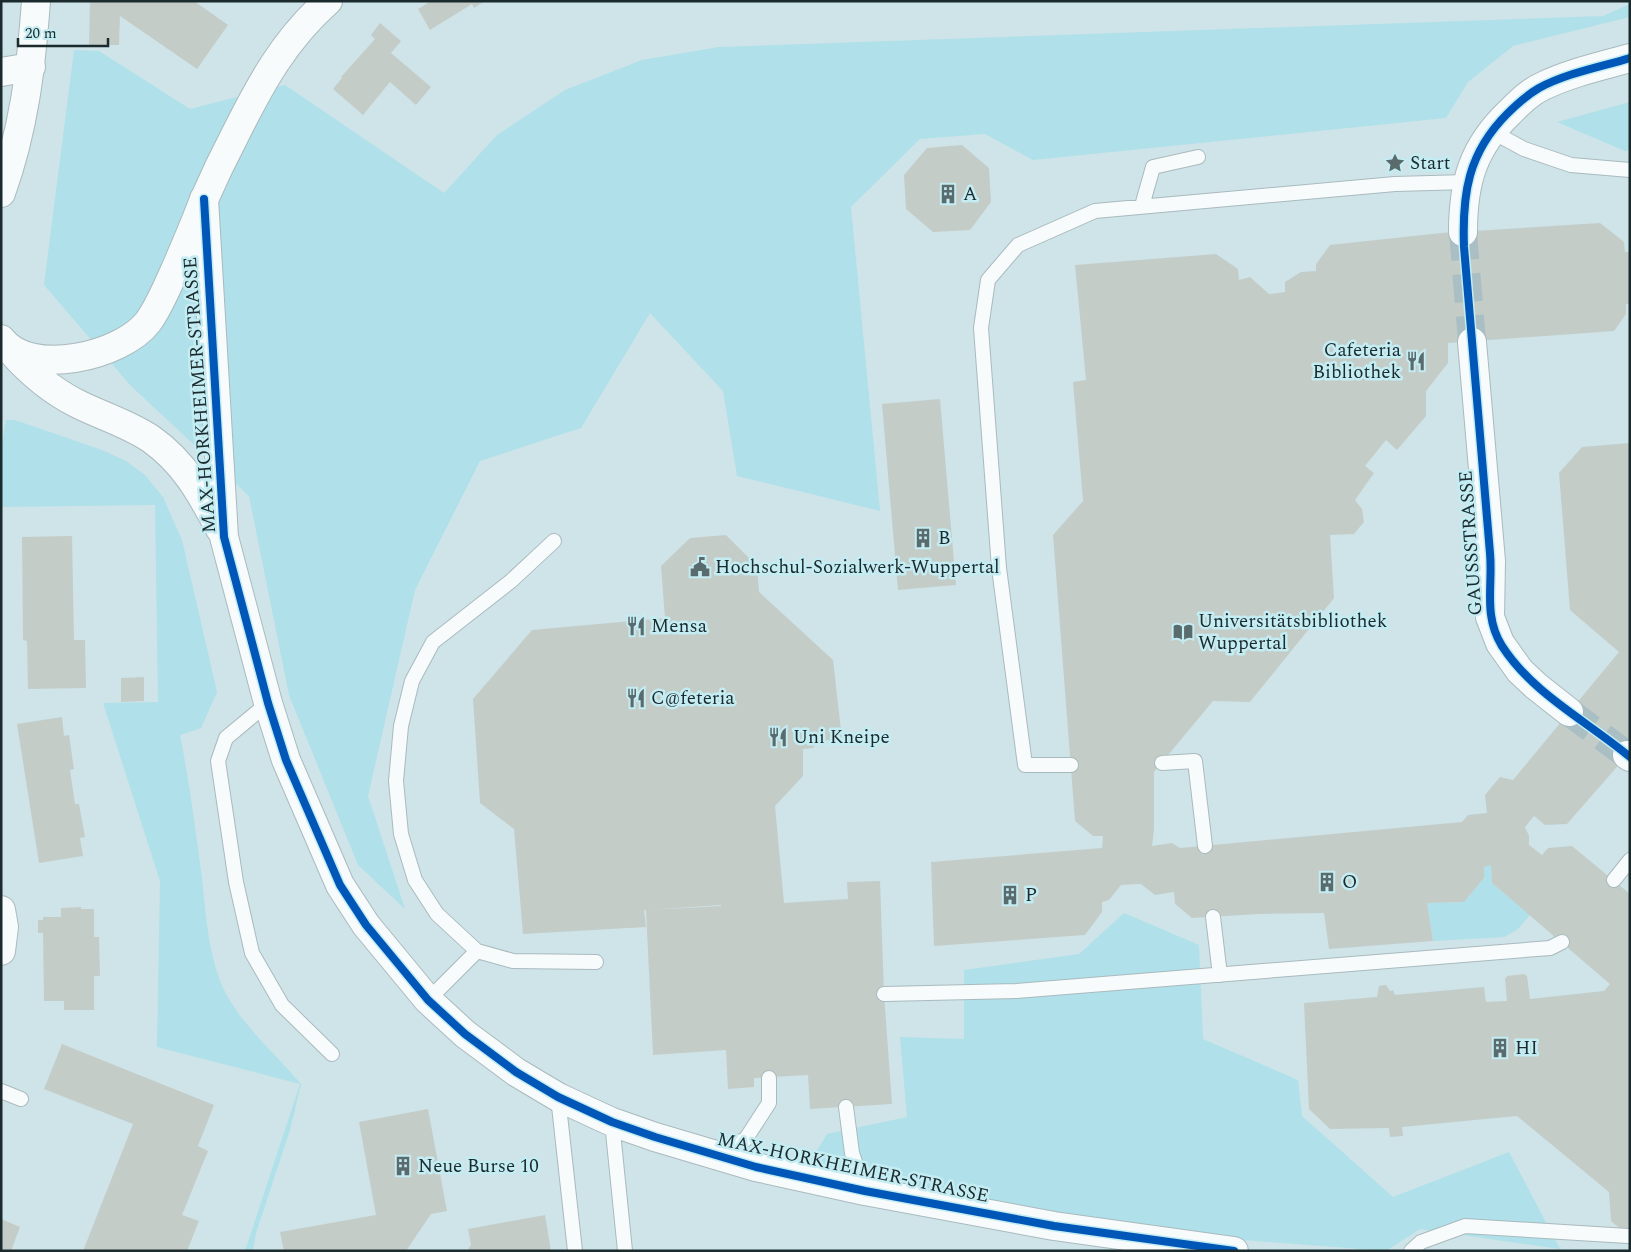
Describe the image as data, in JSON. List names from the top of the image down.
{
  "streets": {
    "street": ["MAX-HORKHEIMER-STRASSE", "GAUSSSTRASSE"]
  },
  "places": {
    "place": ["Start"],
    "building": [
      "A",
      "B",
      "O",
      "P",
      "HI",
      "Neue Burse 10"
    ],
    "restaurant": [
      "Cafeteria Bibliothek",
      "Mensa",
      "C@feteria",
      "Uni Kneipe"
    ],
    "public building": ["Hochschul-Sozialwerk-Wuppertal"],
    "library": ["Universitätsbibliothek Wuppertal"]
  },
  "scale_bar": "20 m"
}
